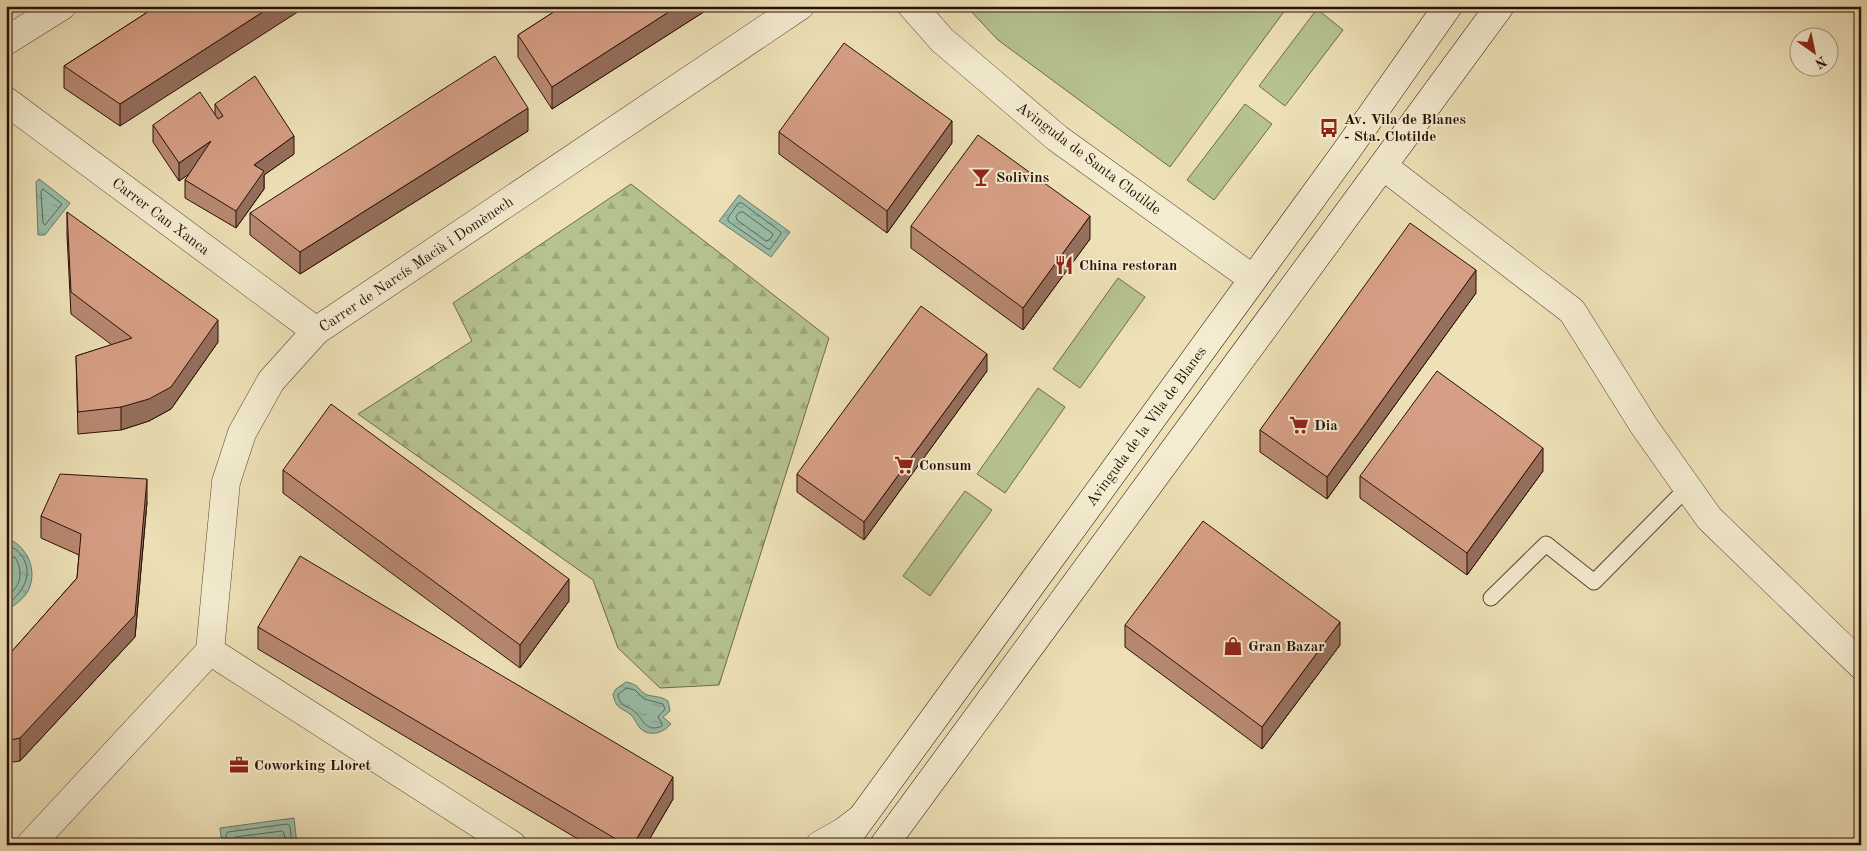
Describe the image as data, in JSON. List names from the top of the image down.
{
  "streets": {
    "street": [
      "Avinguda de Santa Clotilde",
      "Carrer Can Xanca",
      "Carrer de Narcís Macià i Domènech",
      "Avinguda de la Vila de Blanes"
    ]
  },
  "crossings": [
    ["Avinguda de Santa Clotilde", "Avinguda de la Vila de Blanes"],
    ["Carrer Can Xanca", "Carrer de Narcís Macià i Domènech"]
  ],
  "places": {
    "bus stop": ["Av. Vila de Blanes - Sta. Clotilde"],
    "bar": ["Solivins"],
    "restaurant": ["China restoran"],
    "supermarket": ["Dia", "Consum"],
    "shop": ["Gran Bazar"],
    "office": ["Coworking Lloret"]
  },
  "north": "bottom right"
}
